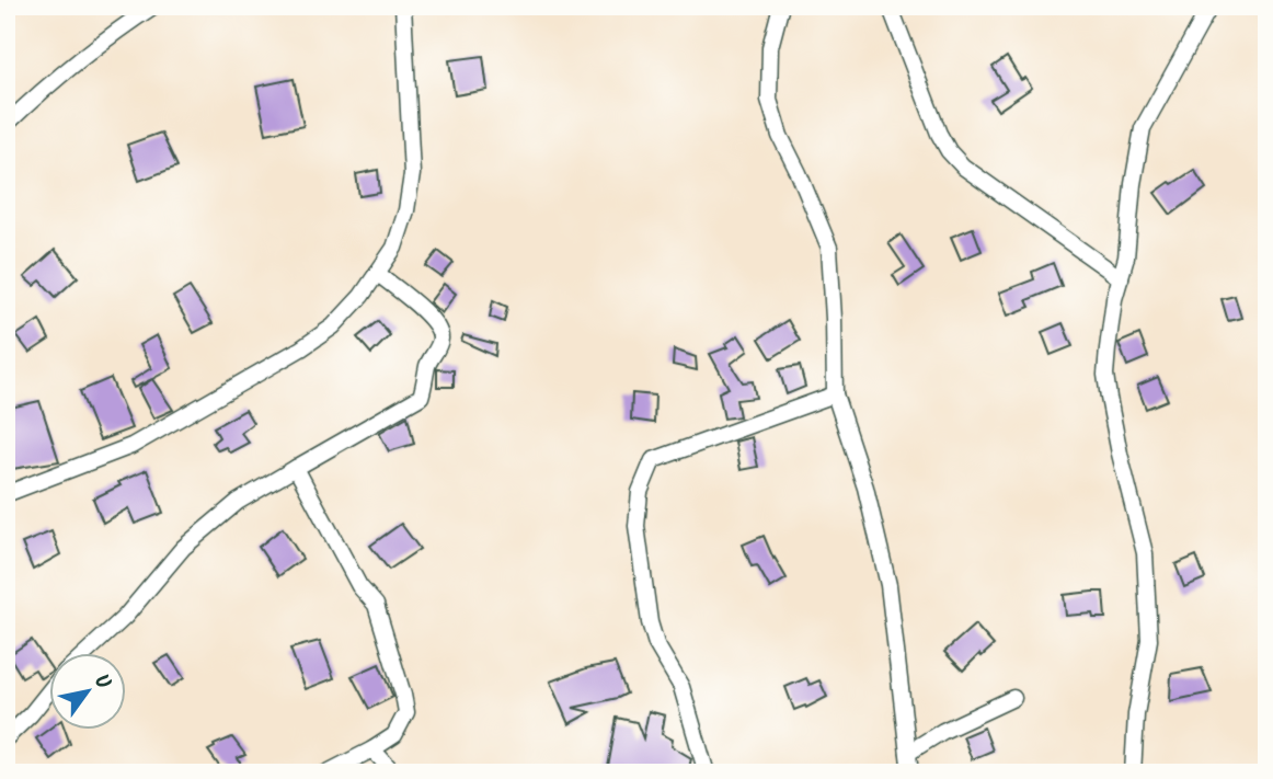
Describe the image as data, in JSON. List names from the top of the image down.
{
  "north": "top right"
}
